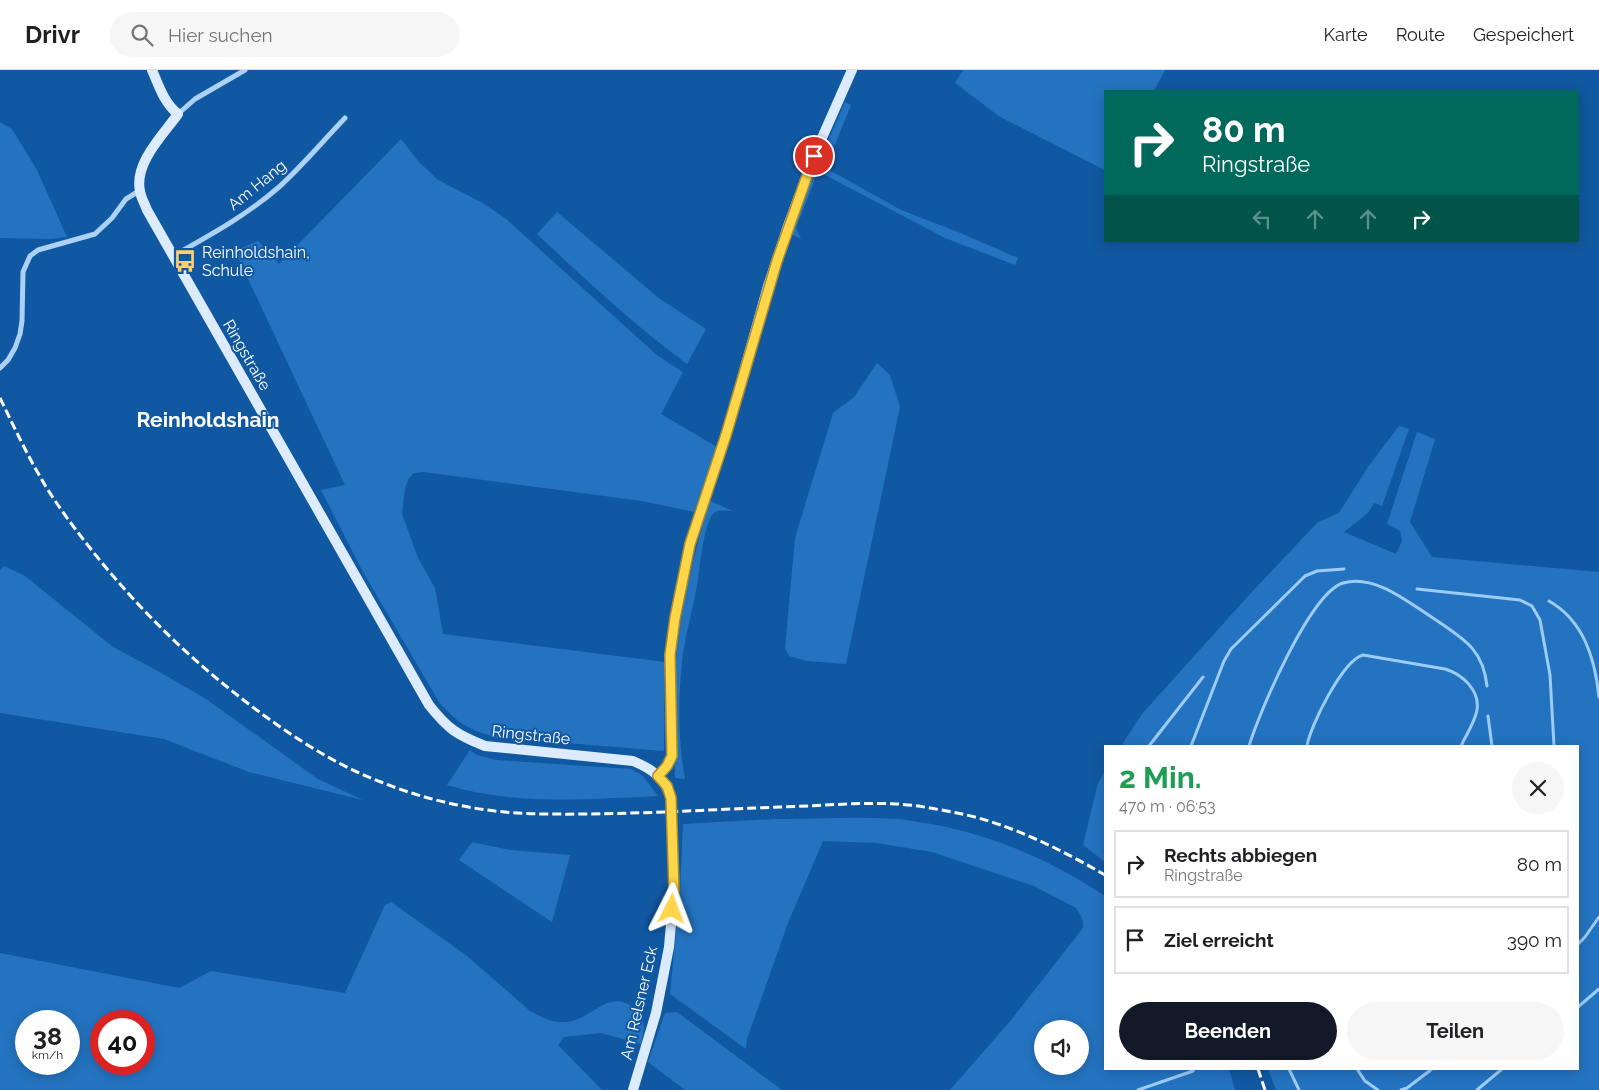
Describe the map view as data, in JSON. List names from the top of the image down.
{
  "streets": {
    "street": ["Am Hang", "Ringstraße", "Am Relsner Eck"]
  },
  "crossings": [
    ["Am Hang", "Ringstraße"],
    ["Ringstraße", "Am Relsner Eck"]
  ],
  "districts": ["Reinholdshain"],
  "places": {
    "bus stop": ["Reinholdshain, Schule"]
  },
  "page": {
    "header": "Drivr",
    "search": "Hier suchen",
    "nav": ["Karte", "Route", "Gespeichert"],
    "turn": ["80 m", "Ringstraße"],
    "heading": ["2 Min.", "470 m · 06:53"],
    "list": [
      {
        "name": "Rechts abbiegen",
        "note": "Ringstraße",
        "value": "80 m"
      },
      {
        "name": "Ziel erreicht",
        "value": "390 m"
      }
    ],
    "buttons": ["Beenden", "Teilen"],
    "speed": "38 km/h",
    "limit": "40"
  }
}
